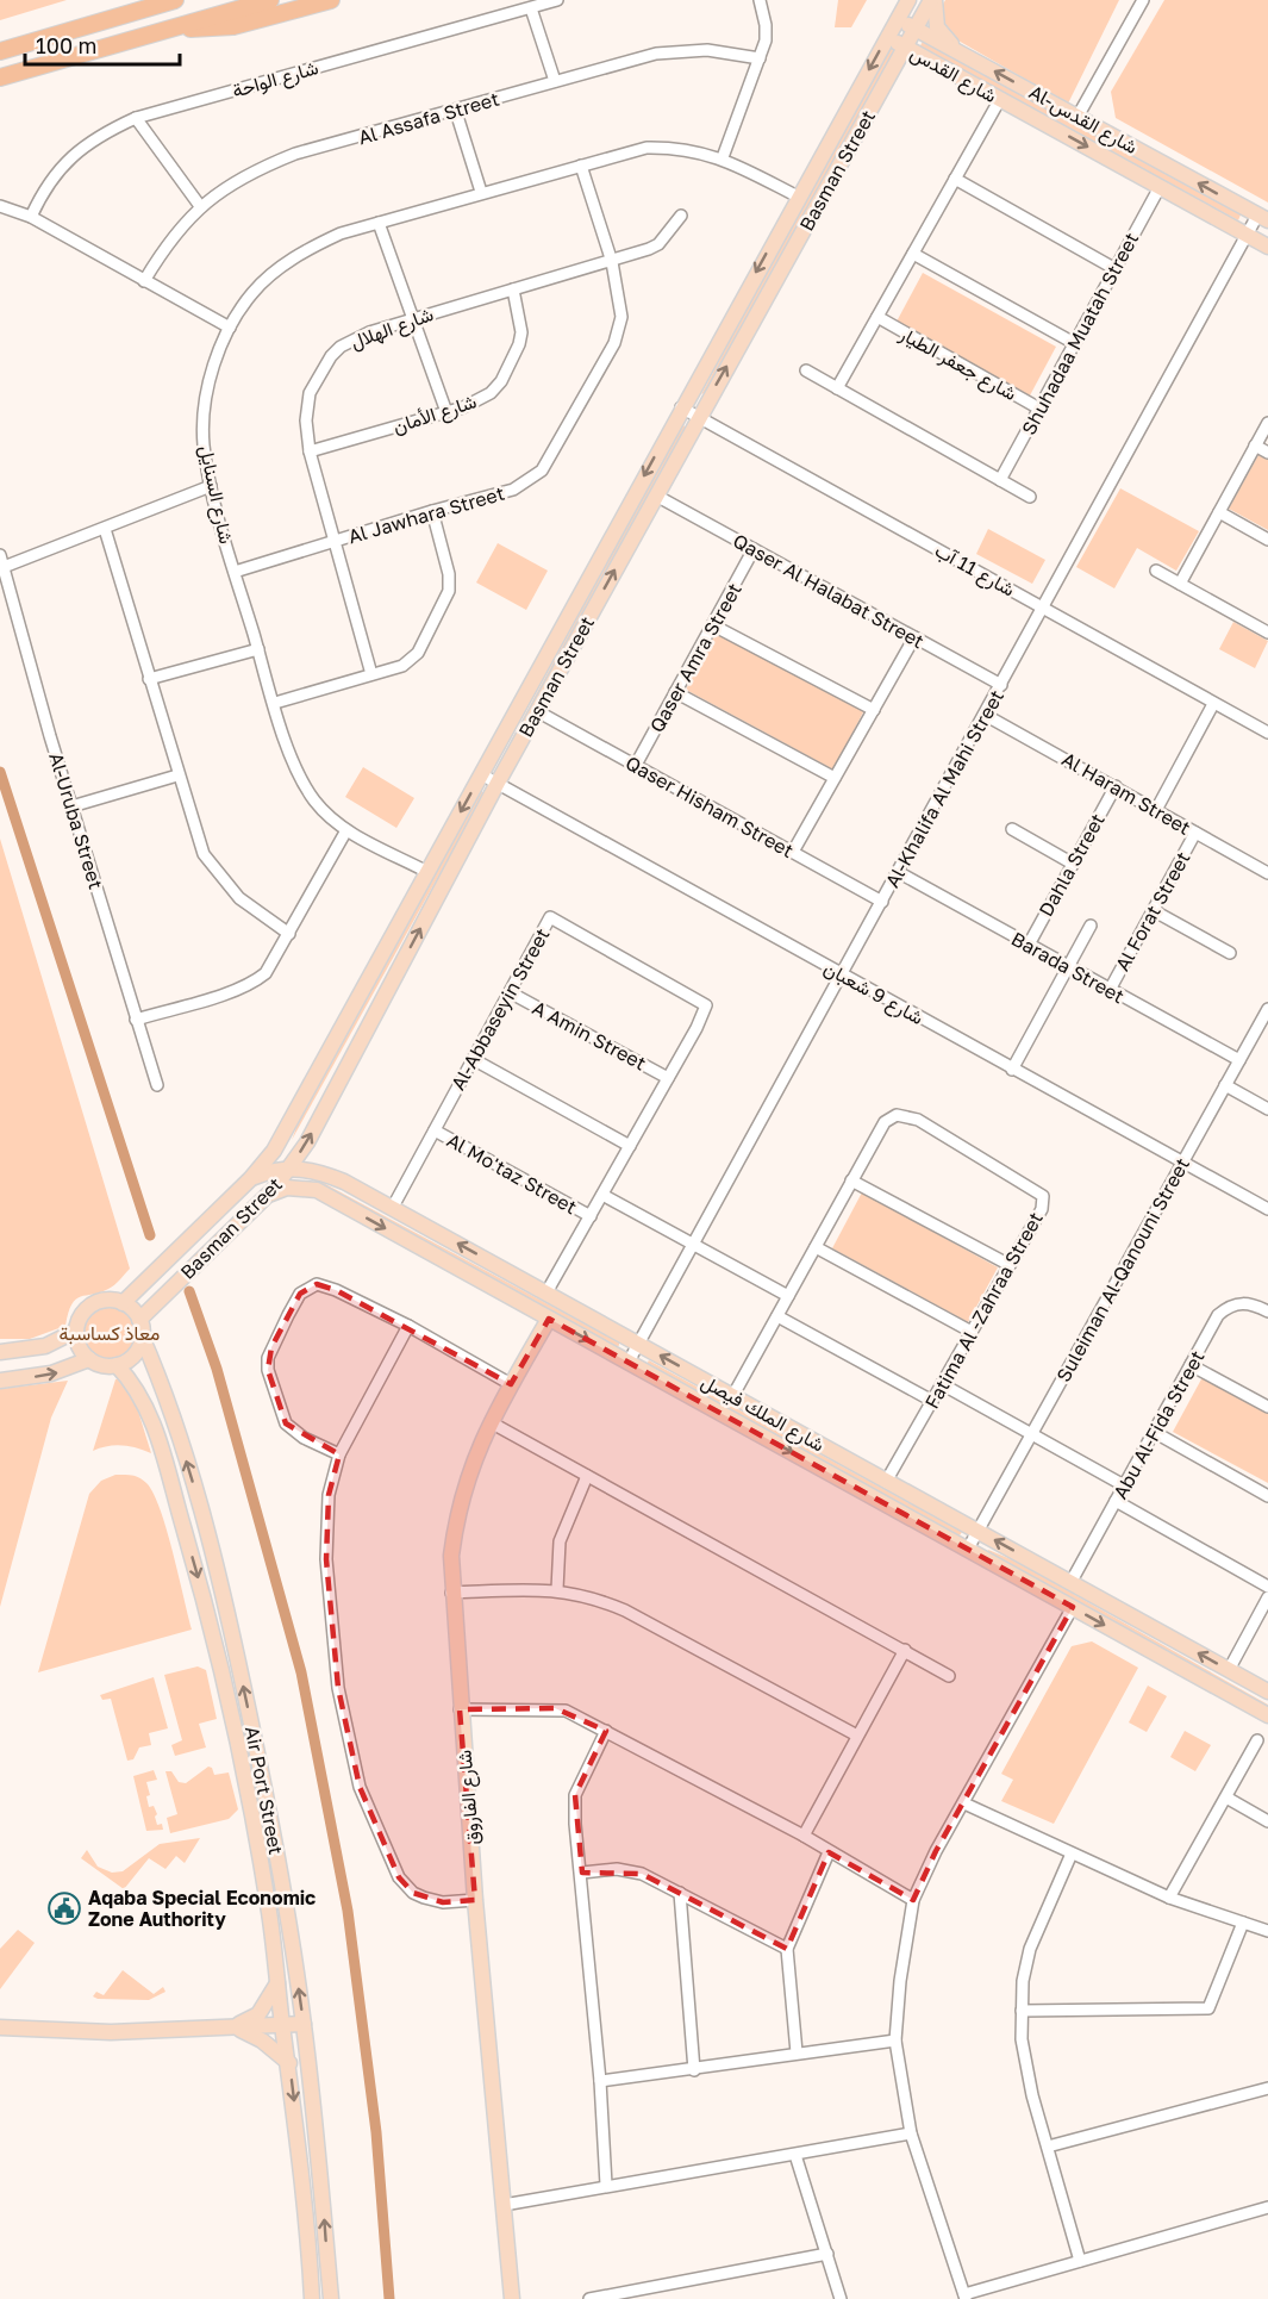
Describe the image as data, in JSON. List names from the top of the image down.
{
  "streets": {
    "main road": [
      "شارع القدس",
      "Al-شارع القدس",
      "Basman Street",
      "شارع الملك فيصل",
      "Air Port Street",
      "شارع الفاروق"
    ],
    "street": [
      "شارع الواحة",
      "Al Assafa Street",
      "شارع الهلال",
      "Shuhadaa Muatah Street",
      "شارع جعفر الطيار",
      "شارع الأمان",
      "شارع السنايل",
      "Al Jawhara Street",
      "شارع 11 آب",
      "Qaser Al Halabat Street",
      "Qaser Amra Street",
      "Al-Khalifa Al Mahi Street",
      "Al Haram Street",
      "Qaser Hisham Street",
      "Al-Uruba Street",
      "Dahla Street",
      "Al Forat Street",
      "Barada Street",
      "شارع 9 شعبان",
      "Al-Abbaseyin Street",
      "A Amin Street",
      "Al Mo'taz Street",
      "Suleiman Al-Qanouni Street",
      "Fatima Al -Zahraa Street",
      "Abu Al-Fida Street"
    ]
  },
  "crossings": [
    ["شارع القدس", "Basman Street"],
    ["شارع القدس", "Shuhadaa Muatah Street"],
    ["شارع القدس", "Al-Khalifa Al Mahi Street"],
    ["Al-شارع القدس", "Basman Street"],
    ["Al-شارع القدس", "Al-Khalifa Al Mahi Street"],
    ["Basman Street", "شارع السنايل"],
    ["Basman Street", "شارع 11 آب"],
    ["Basman Street", "Qaser Al Halabat Street"],
    ["Basman Street", "Qaser Hisham Street"],
    ["Basman Street", "شارع 9 شعبان"],
    ["Basman Street", "شارع الملك فيصل"],
    ["Basman Street", "Air Port Street"],
    ["شارع الهلال", "شارع الأمان"],
    ["شارع الهلال", "Al Jawhara Street"],
    ["Shuhadaa Muatah Street", "شارع جعفر الطيار"],
    ["شارع السنايل", "Al Jawhara Street"],
    ["شارع 11 آب", "Al-Khalifa Al Mahi Street"],
    ["Qaser Al Halabat Street", "Qaser Amra Street"],
    ["Qaser Al Halabat Street", "Al-Khalifa Al Mahi Street"],
    ["Qaser Amra Street", "Qaser Hisham Street"],
    ["Al-Khalifa Al Mahi Street", "Al Haram Street"],
    ["Al-Khalifa Al Mahi Street", "Qaser Hisham Street"],
    ["Al-Khalifa Al Mahi Street", "Barada Street"],
    ["Al-Khalifa Al Mahi Street", "شارع 9 شعبان"],
    ["Al-Khalifa Al Mahi Street", "شارع الملك فيصل"],
    ["Al Haram Street", "Dahla Street"],
    ["Al Haram Street", "Al Forat Street"],
    ["Dahla Street", "Barada Street"],
    ["Al Forat Street", "Barada Street"],
    ["Barada Street", "Suleiman Al-Qanouni Street"],
    ["شارع 9 شعبان", "Suleiman Al-Qanouni Street"],
    ["Al-Abbaseyin Street", "A Amin Street"],
    ["Al-Abbaseyin Street", "Al Mo'taz Street"],
    ["Al-Abbaseyin Street", "شارع الملك فيصل"],
    ["Suleiman Al-Qanouni Street", "شارع الملك فيصل"],
    ["Fatima Al -Zahraa Street", "شارع الملك فيصل"],
    ["شارع الملك فيصل", "Abu Al-Fida Street"],
    ["شارع الملك فيصل", "شارع الفاروق"]
  ],
  "one_way": ["شارع القدس", "Al-شارع القدس"],
  "parks": ["معاذ كساسبة"],
  "places": {
    "public building": ["Aqaba Special Economic Zone Authority"]
  },
  "scale_bar": "100 m"
}
